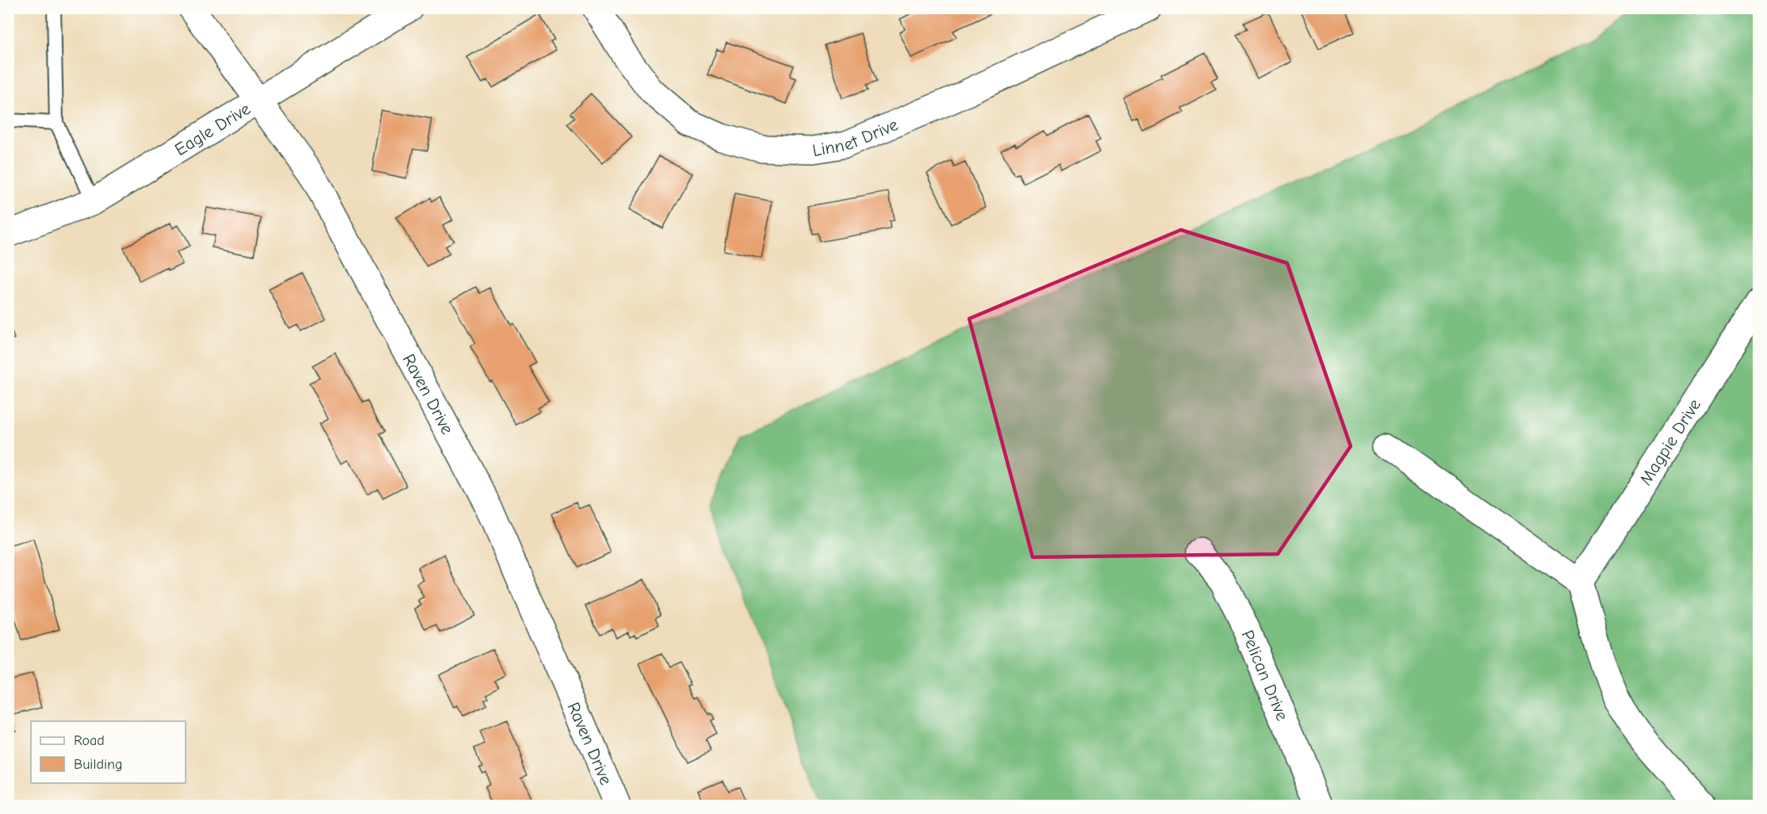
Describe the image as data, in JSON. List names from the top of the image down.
{
  "streets": {
    "street": [
      "Eagle Drive",
      "Linnet Drive",
      "Raven Drive",
      "Magpie Drive",
      "Pelican Drive"
    ]
  },
  "crossings": [
    ["Eagle Drive", "Raven Drive"]
  ],
  "legend": ["Road", "Building"]
}
